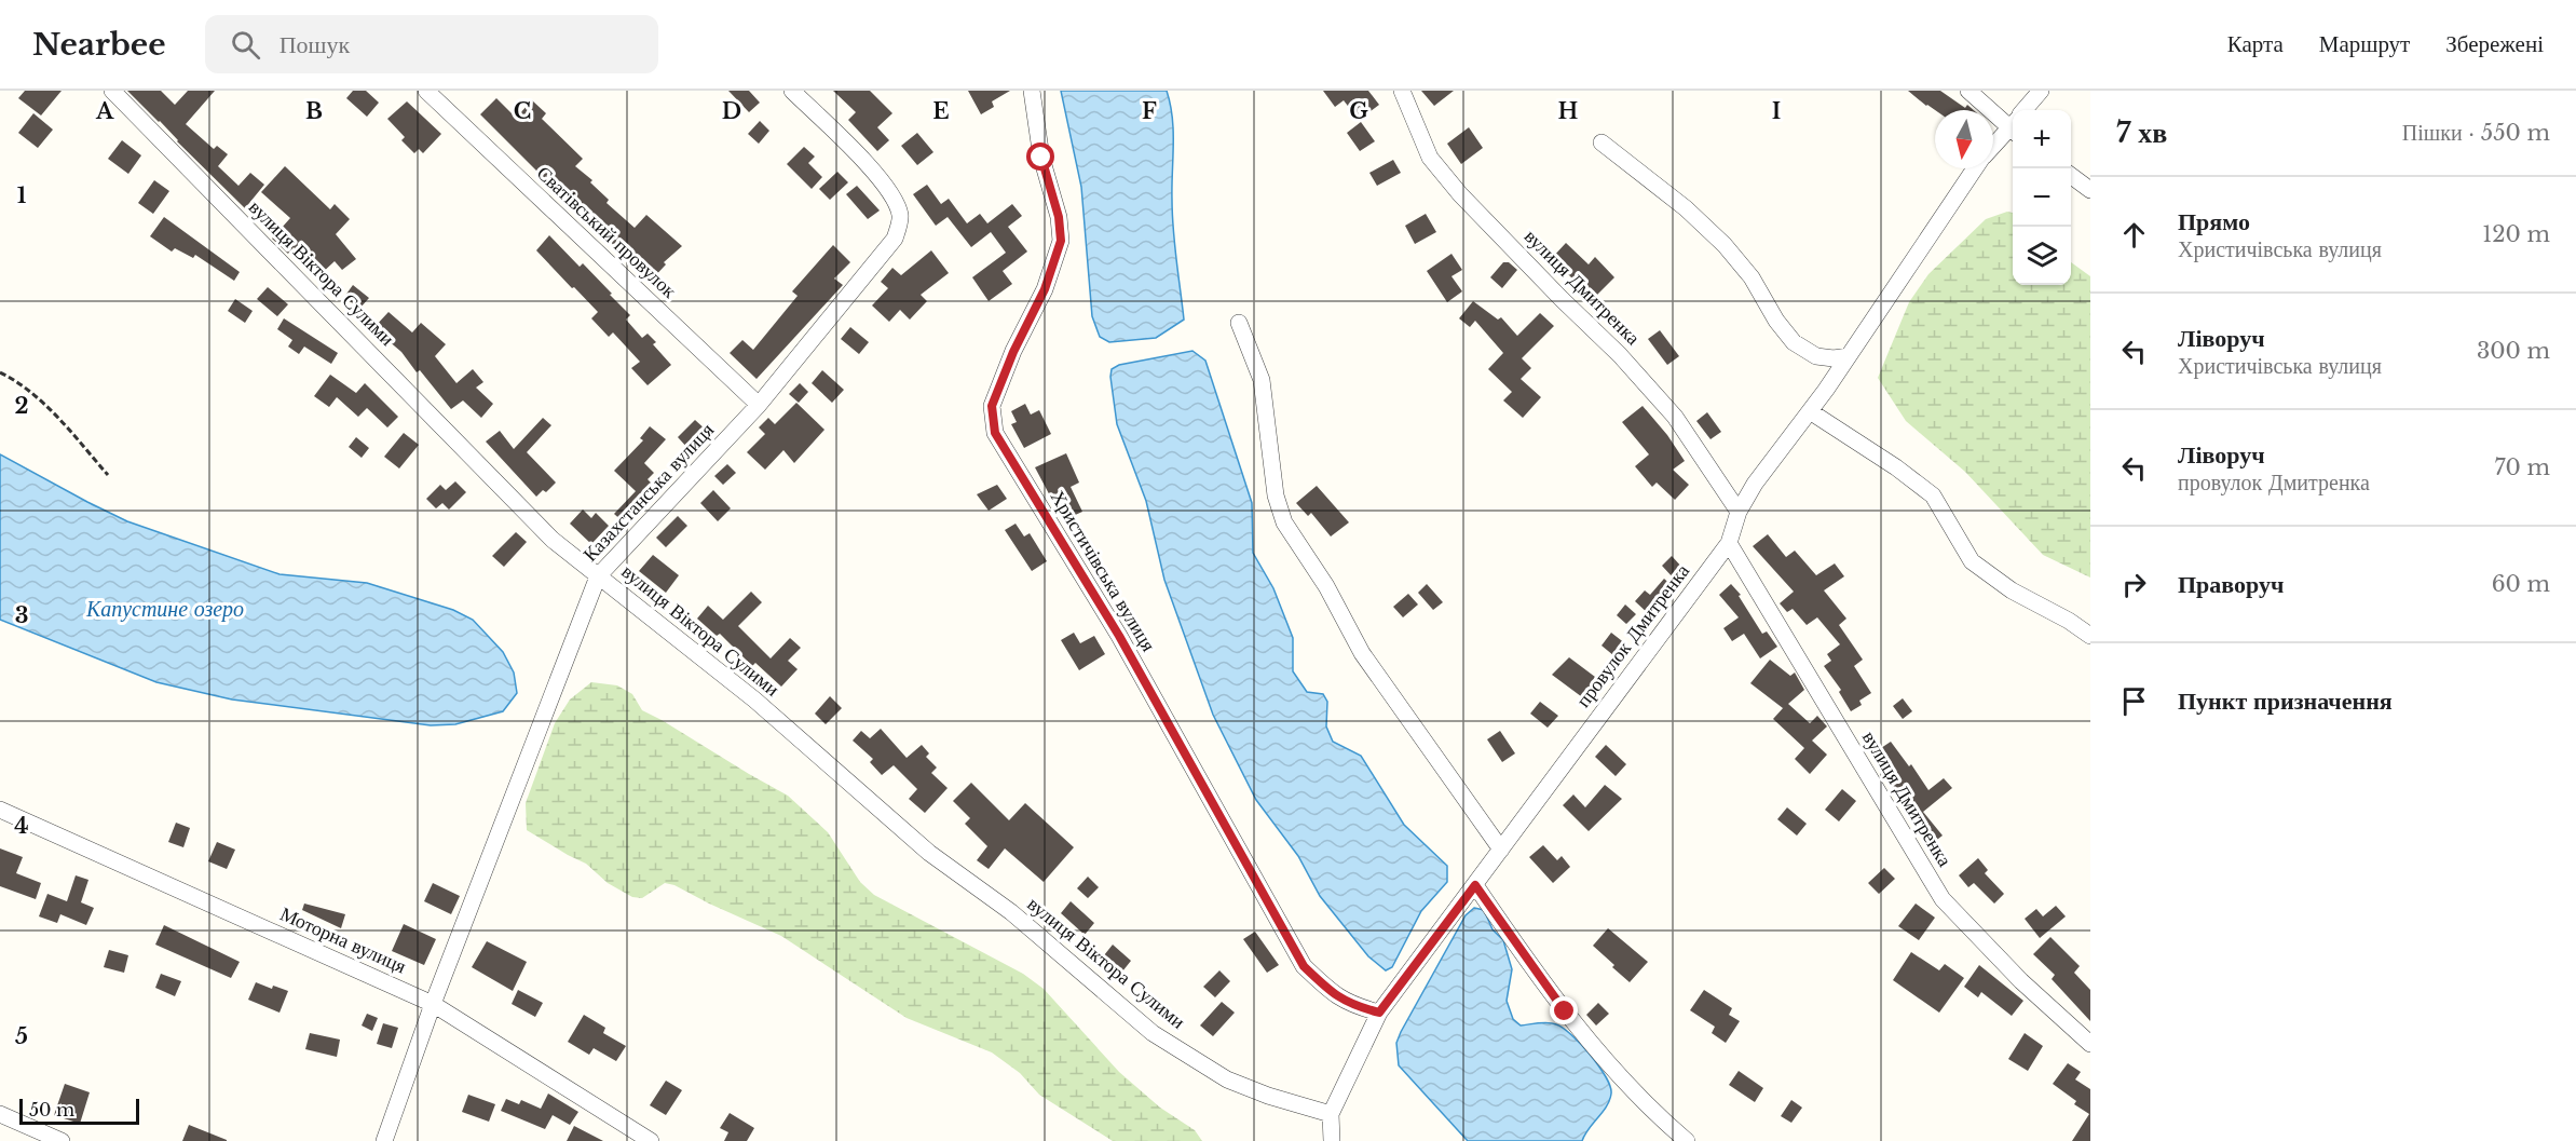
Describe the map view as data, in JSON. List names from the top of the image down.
{
  "streets": {
    "street": [
      "Сватівський провулок",
      "вулиця Віктора Сулими",
      "вулиця Дмитренка",
      "Казахстанська вулиця",
      "Христичівська вулиця",
      "провулок Дмитренка",
      "Моторна вулиця"
    ]
  },
  "crossings": [
    ["Сватівський провулок", "Казахстанська вулиця"],
    ["вулиця Віктора Сулими", "Казахстанська вулиця"],
    ["вулиця Віктора Сулими", "провулок Дмитренка"],
    ["вулиця Дмитренка", "провулок Дмитренка"],
    ["Казахстанська вулиця", "Моторна вулиця"],
    ["Христичівська вулиця", "провулок Дмитренка"]
  ],
  "water": ["Капустине озеро"],
  "scale_bar": "50 m",
  "north": "bottom",
  "page": {
    "header": "Nearbee",
    "search": "Пошук",
    "nav": ["Карта", "Маршрут", "Збережені"],
    "heading": ["7 хв", "Пішки · 550 m"],
    "map_buttons": ["+", "−"],
    "list": [
      ["Прямо", "Христичівська вулиця", "120 m"],
      ["Ліворуч", "Христичівська вулиця", "300 m"],
      ["Ліворуч", "провулок Дмитренка", "70 m"],
      ["Праворуч", "60 m"],
      "Пункт призначення"
    ],
    "scale": "50 m"
  },
  "grid": {
    "columns": [
      "A",
      "B",
      "C",
      "D",
      "E",
      "F",
      "G",
      "H",
      "I"
    ],
    "rows": [
      "1",
      "2",
      "3",
      "4",
      "5"
    ]
  }
}
